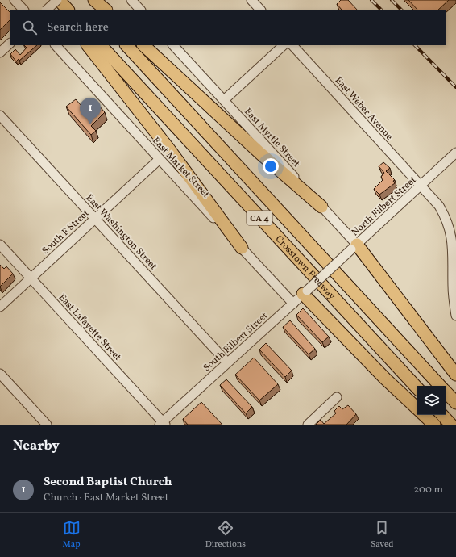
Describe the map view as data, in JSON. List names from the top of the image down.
{
  "streets": {
    "highway": ["CA 4", "Crosstown Freeway"],
    "street": [
      "East Weber Avenue",
      "East Myrtle Street",
      "East Market Street",
      "North Filbert Street",
      "South F Street",
      "East Washington Street",
      "East Lafayette Street",
      "South Filbert Street"
    ]
  },
  "crossings": [
    ["East Weber Avenue", "North Filbert Street"],
    ["East Myrtle Street", "North Filbert Street"],
    ["East Market Street", "South F Street"],
    ["East Market Street", "South Filbert Street"],
    ["North Filbert Street", "South Filbert Street"],
    ["South F Street", "East Washington Street"],
    ["South F Street", "East Lafayette Street"],
    ["East Washington Street", "South Filbert Street"],
    ["East Lafayette Street", "South Filbert Street"]
  ],
  "page": {
    "search": "Search here",
    "pins": "1",
    "heading": "Nearby",
    "list": [
      {
        "mark": "1",
        "name": "Second Baptist Church",
        "note": "Church · East Market Street",
        "value": "200 m"
      }
    ],
    "nav": ["Map", "Directions", "Saved"]
  }
}
